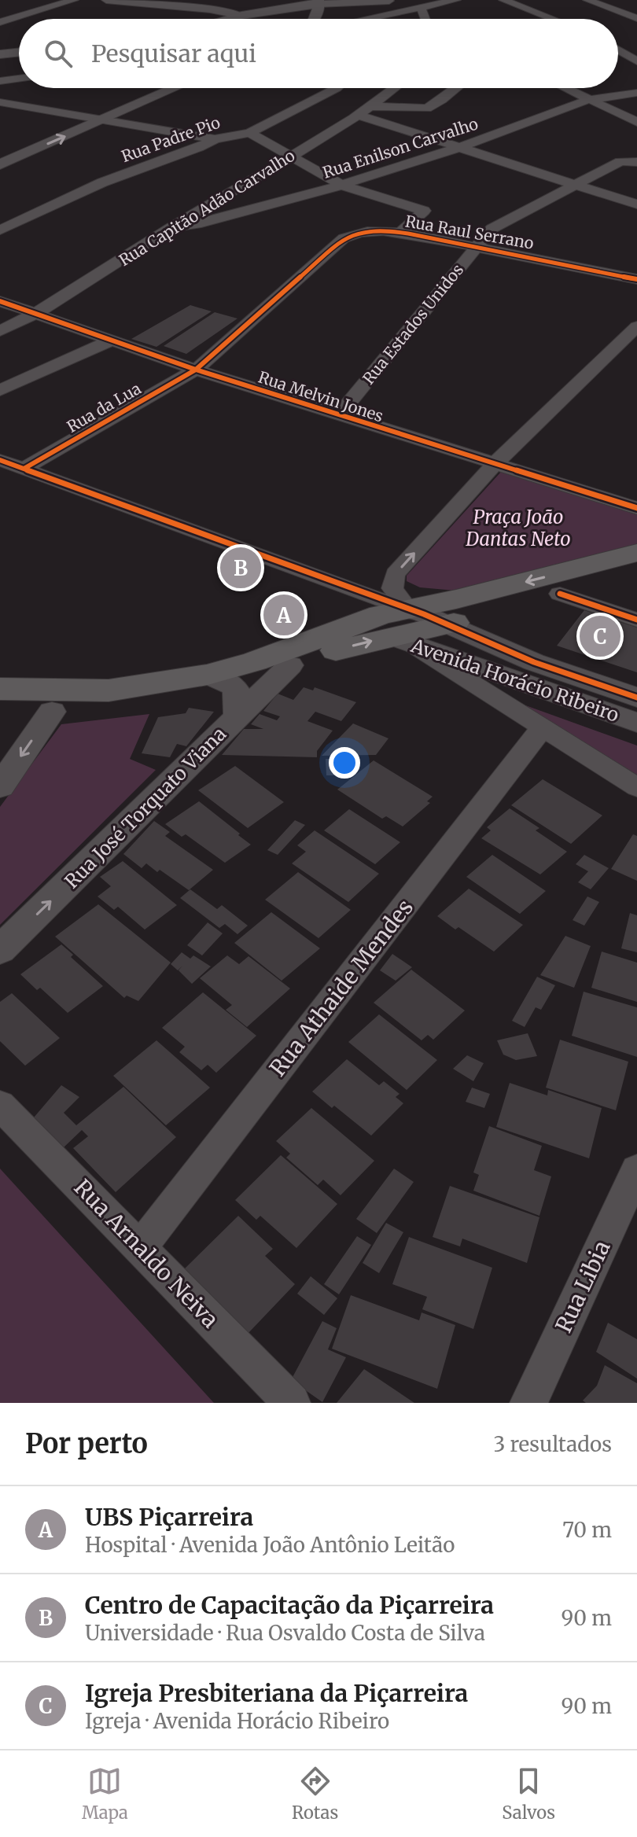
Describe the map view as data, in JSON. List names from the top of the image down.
{
  "streets": {
    "street": [
      "Rua Padre Pio",
      "Rua Enilson Carvalho",
      "Rua Capitão Adão Carvalho",
      "Rua Raul Serrano",
      "Rua Estados Unidos",
      "Rua Melvin Jones",
      "Rua da Lua",
      "Avenida Horácio Ribeiro",
      "Rua José Torquato Viana",
      "Rua Athaide Mendes",
      "Rua Arnaldo Neiva",
      "Rua Libia"
    ]
  },
  "crossings": [
    ["Rua Enilson Carvalho", "Rua Capitão Adão Carvalho"],
    ["Rua Capitão Adão Carvalho", "Rua Melvin Jones"],
    ["Rua Raul Serrano", "Rua Estados Unidos"],
    ["Rua Raul Serrano", "Rua Melvin Jones"],
    ["Rua Raul Serrano", "Rua da Lua"],
    ["Rua Estados Unidos", "Rua Melvin Jones"],
    ["Rua Melvin Jones", "Rua da Lua"],
    ["Rua Athaide Mendes", "Rua Arnaldo Neiva"]
  ],
  "one_way": ["Rua José Torquato Viana"],
  "parks": ["Praça João Dantas Neto"],
  "page": {
    "search": "Pesquisar aqui",
    "pins": ["B", "A", "C"],
    "heading": ["Por perto", "3 resultados"],
    "list": [
      {
        "mark": "A",
        "name": "UBS Piçarreira",
        "note": "Hospital · Avenida João Antônio Leitão",
        "value": "70 m"
      },
      {
        "mark": "B",
        "name": "Centro de Capacitação da Piçarreira",
        "note": "Universidade · Rua Osvaldo Costa de Silva",
        "value": "90 m"
      },
      {
        "mark": "C",
        "name": "Igreja Presbiteriana da Piçarreira",
        "note": "Igreja · Avenida Horácio Ribeiro",
        "value": "90 m"
      }
    ],
    "nav": ["Mapa", "Rotas", "Salvos"]
  }
}
